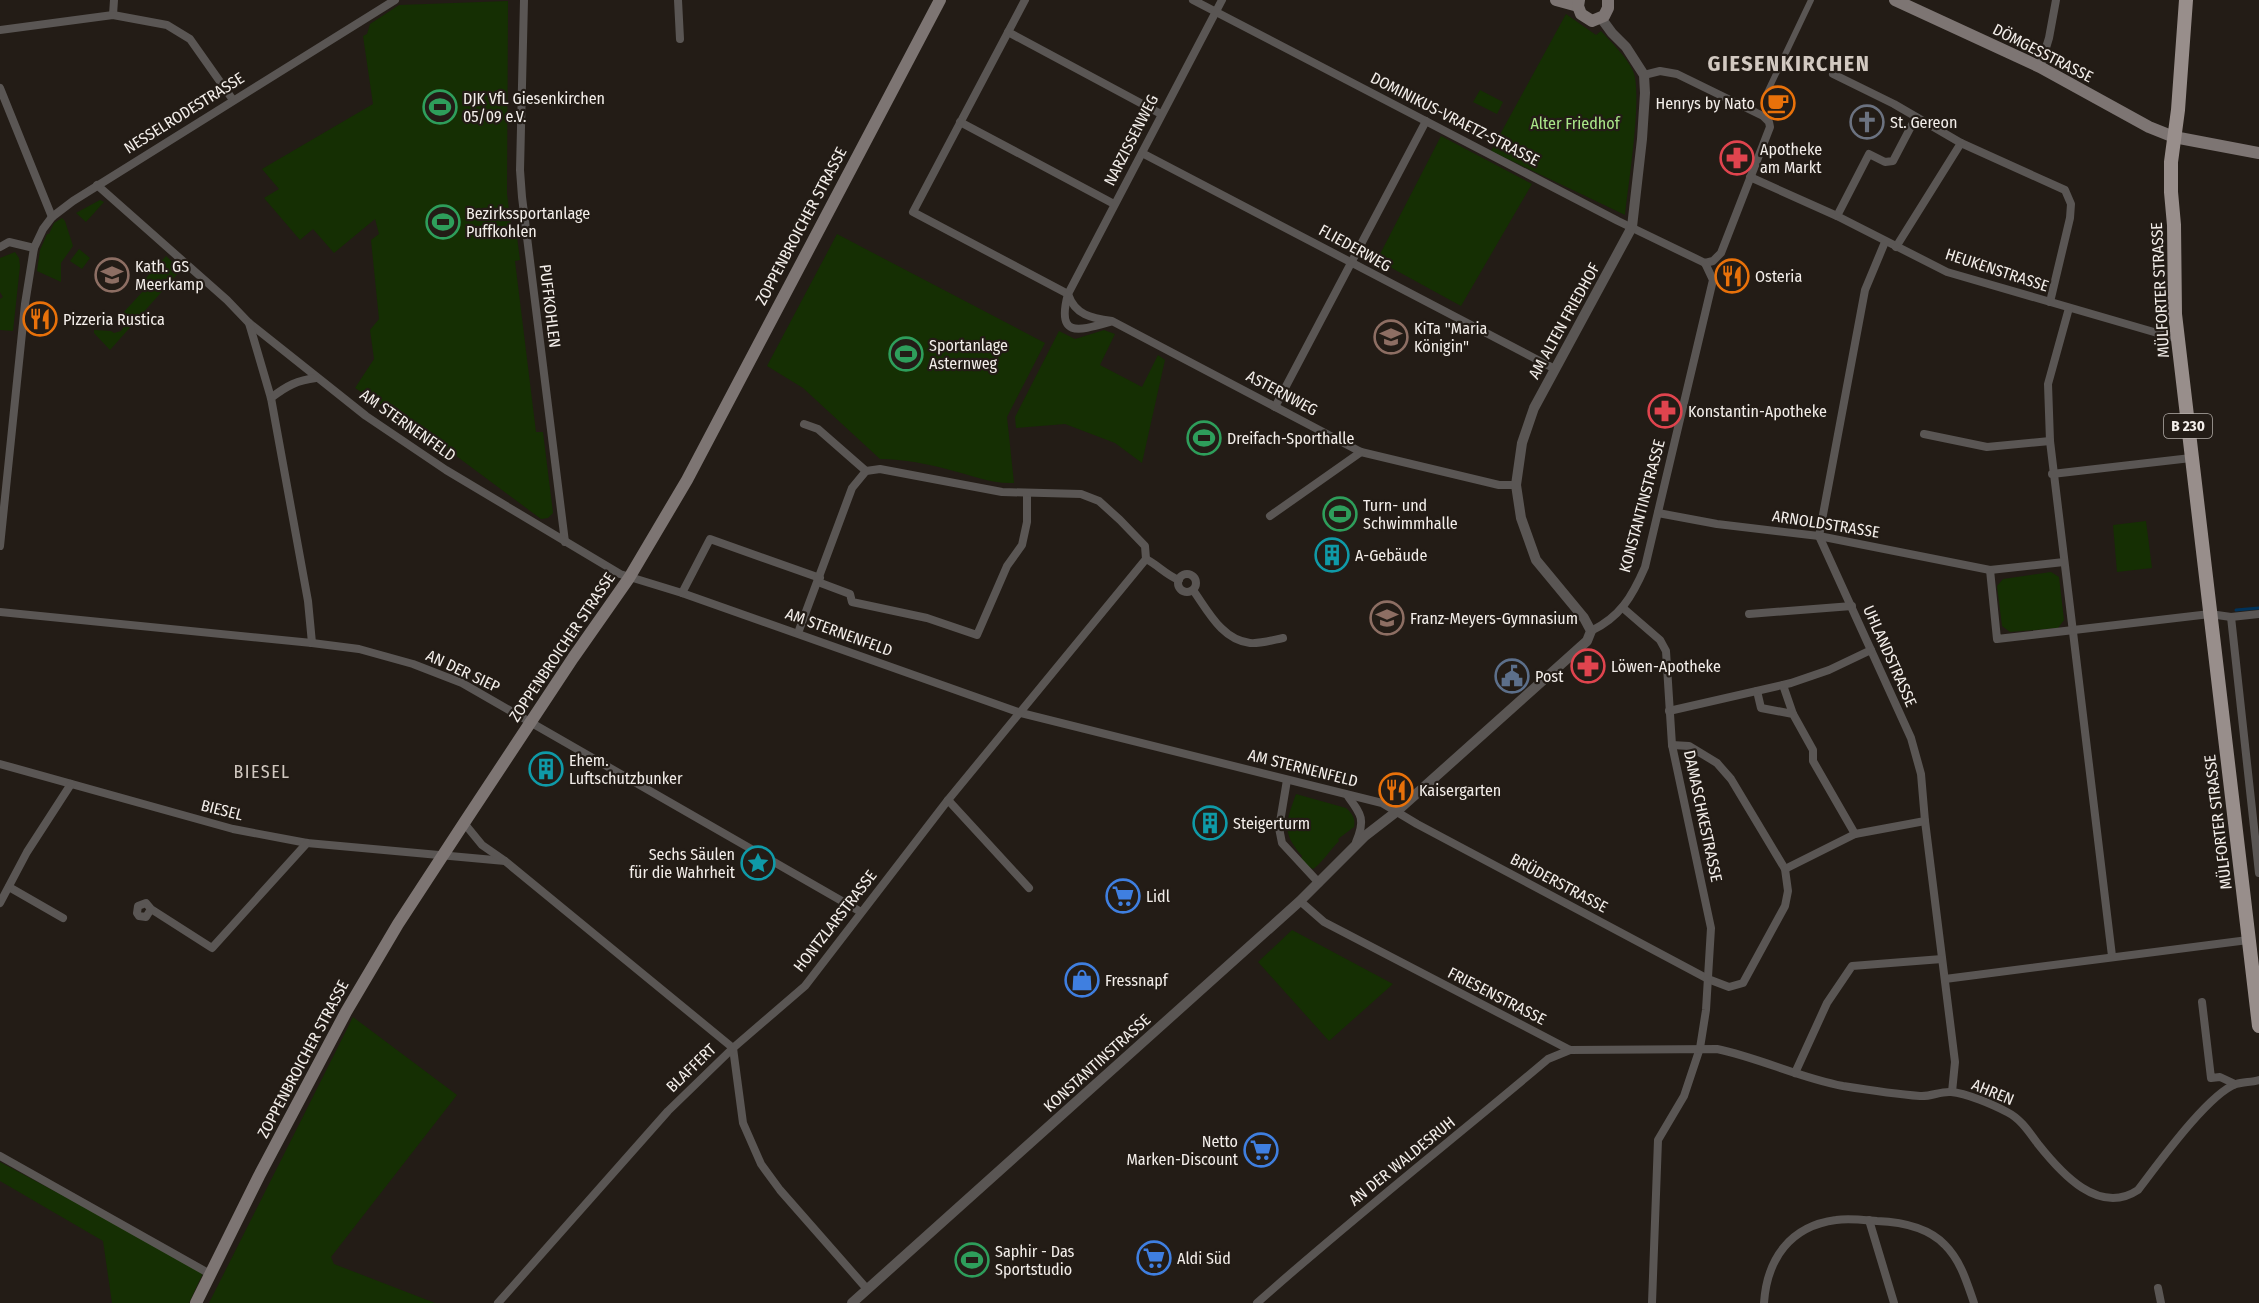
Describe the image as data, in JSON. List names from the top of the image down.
{
  "streets": {
    "main road": [
      "DÖMGESSTRASSE",
      "ZOPPENBROICHER STRASSE",
      "MÜLFORTER STRASSE",
      "B 230"
    ],
    "street": [
      "NESSELRODESTRASSE",
      "DOMINIKUS-VRAETZ-STRASSE",
      "NARZISSENWEG",
      "FLIEDERWEG",
      "HEUKENSTRASSE",
      "PUFFKOHLEN",
      "AM ALTEN FRIEDHOF",
      "ASTERNWEG",
      "AM STERNENFELD",
      "KONSTANTINSTRASSE",
      "ARNOLDSTRASSE",
      "UHLANDSTRASSE",
      "AN DER SIEP",
      "BIESEL",
      "DAMASCHKESTRASSE",
      "BRÜDERSTRASSE",
      "HONTZLARSTRASSE",
      "FRIESENSTRASSE",
      "BLAFFERT",
      "AHREN",
      "AN DER WALDESRUH"
    ]
  },
  "crossings": [
    ["DÖMGESSTRASSE", "MÜLFORTER STRASSE"],
    ["NESSELRODESTRASSE", "AM STERNENFELD"],
    ["DOMINIKUS-VRAETZ-STRASSE", "NARZISSENWEG"],
    ["DOMINIKUS-VRAETZ-STRASSE", "AM ALTEN FRIEDHOF"],
    ["DOMINIKUS-VRAETZ-STRASSE", "KONSTANTINSTRASSE"],
    ["NARZISSENWEG", "FLIEDERWEG"],
    ["NARZISSENWEG", "ASTERNWEG"],
    ["ZOPPENBROICHER STRASSE", "AM STERNENFELD"],
    ["ZOPPENBROICHER STRASSE", "AN DER SIEP"],
    ["ZOPPENBROICHER STRASSE", "BIESEL"],
    ["ZOPPENBROICHER STRASSE", "BLAFFERT"],
    ["FLIEDERWEG", "AM ALTEN FRIEDHOF"],
    ["HEUKENSTRASSE", "MÜLFORTER STRASSE"],
    ["PUFFKOHLEN", "AM STERNENFELD"],
    ["AM ALTEN FRIEDHOF", "ASTERNWEG"],
    ["AM ALTEN FRIEDHOF", "KONSTANTINSTRASSE"],
    ["AM STERNENFELD", "KONSTANTINSTRASSE"],
    ["AM STERNENFELD", "BRÜDERSTRASSE"],
    ["AM STERNENFELD", "HONTZLARSTRASSE"],
    ["KONSTANTINSTRASSE", "ARNOLDSTRASSE"],
    ["KONSTANTINSTRASSE", "DAMASCHKESTRASSE"],
    ["KONSTANTINSTRASSE", "BRÜDERSTRASSE"],
    ["KONSTANTINSTRASSE", "FRIESENSTRASSE"],
    ["ARNOLDSTRASSE", "UHLANDSTRASSE"],
    ["UHLANDSTRASSE", "AHREN"],
    ["AN DER SIEP", "HONTZLARSTRASSE"],
    ["DAMASCHKESTRASSE", "BRÜDERSTRASSE"],
    ["DAMASCHKESTRASSE", "FRIESENSTRASSE"],
    ["DAMASCHKESTRASSE", "AHREN"],
    ["HONTZLARSTRASSE", "BLAFFERT"],
    ["FRIESENSTRASSE", "AHREN"],
    ["FRIESENSTRASSE", "AN DER WALDESRUH"]
  ],
  "districts": ["GIESENKIRCHEN", "BIESEL"],
  "parks": ["Alter Friedhof"],
  "places": {
    "cafe": ["Henrys by Nato"],
    "sports": [
      "DJK VfL Giesenkirchen 05/09 e.V.",
      "Bezirkssportanlage Puffkohlen",
      "Sportanlage Asternweg",
      "Dreifach-Sporthalle",
      "Turn- und Schwimmhalle",
      "Saphir - Das Sportstudio"
    ],
    "church": ["St. Gereon"],
    "pharmacy": ["Apotheke am Markt", "Konstantin-Apotheke", "Löwen-Apotheke"],
    "school or university": ["Kath. GS Meerkamp", "KiTa \"Maria Königin\"", "Franz-Meyers-Gymnasium"],
    "restaurant": ["Osteria", "Pizzeria Rustica", "Kaisergarten"],
    "building": ["A-Gebäude", "Ehem. Luftschutzbunker", "Steigerturm"],
    "public building": ["Post"],
    "place": ["Sechs Säulen für die Wahrheit"],
    "supermarket": ["Lidl", "Netto Marken-Discount", "Aldi Süd"],
    "shop": ["Fressnapf"]
  }
}
